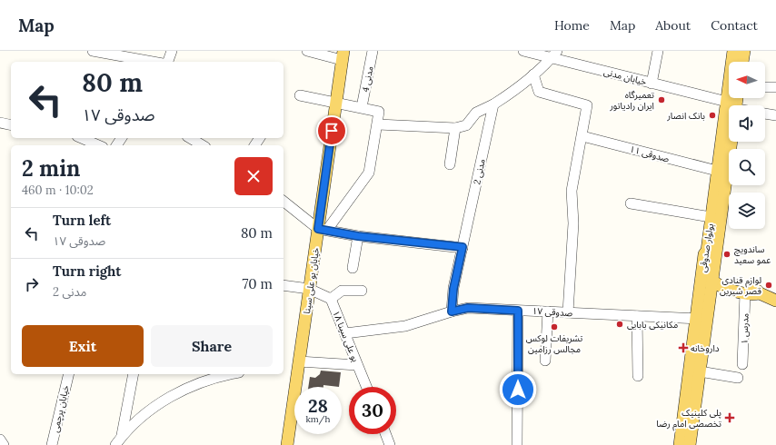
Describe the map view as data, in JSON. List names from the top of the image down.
{
  "streets": {
    "main road": ["بولوار صدوقی", "خیابان بو علی سینا"],
    "street": [
      "خیابان مدنی",
      "مدنی 4",
      "صدوقی ۱۱",
      "مدنی 2",
      "صدوقی ۱۷",
      "مدرس ۱",
      "بو علی سینا ۱۸",
      "خیابان پرچمی"
    ]
  },
  "crossings": [
    ["صدوقی ۱۱", "بولوار صدوقی"],
    ["مدنی 2", "صدوقی ۱۷"],
    ["بولوار صدوقی", "صدوقی ۱۷"],
    ["خیابان بو علی سینا", "بو علی سینا ۱۸"],
    ["صدوقی ۱۷", "بو علی سینا ۱۸"]
  ],
  "places": {
    "other": [
      "تعمیرگاه ایران رادیاتور",
      "بانک انصار",
      "ساندویچ عمو سعید",
      "لوازم قنادی قصر شیرین",
      "مکانیکی بابایی",
      "تشریفات لوکس مجالس رزامین"
    ],
    "health": ["داروخانه", "پلی کلینیک تخصصی امام رضا"]
  },
  "north": "left",
  "page": {
    "header": "Map",
    "nav": [
      "Home",
      "Map",
      "About",
      "Contact"
    ],
    "turn": ["80 m", "صدوقی ۱۷"],
    "heading": ["2 min", "460 m · 10:02"],
    "list": [
      {
        "name": "Turn left",
        "note": "صدوقی ۱۷",
        "value": "80 m"
      },
      {
        "name": "Turn right",
        "note": "مدنی 2",
        "value": "70 m"
      }
    ],
    "buttons": ["Exit", "Share"],
    "speed": "28 km/h",
    "limit": "30"
  }
}
